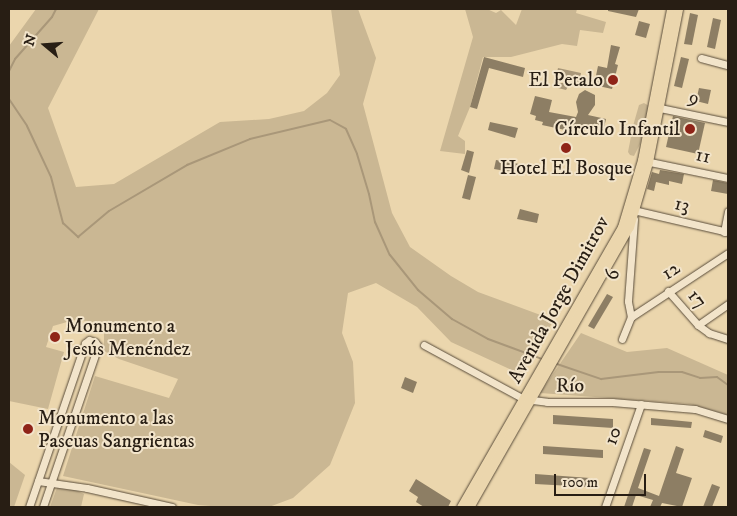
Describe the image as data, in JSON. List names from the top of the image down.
{
  "streets": {
    "main road": ["Avenida Jorge Dimitrov"],
    "street": [
      "9",
      "11",
      "13",
      "12",
      "6",
      "17",
      "Río",
      "10"
    ]
  },
  "crossings": [
    ["9", "Avenida Jorge Dimitrov"],
    ["11", "Avenida Jorge Dimitrov"],
    ["13", "6"],
    ["13", "Avenida Jorge Dimitrov"],
    ["12", "6"],
    ["12", "17"],
    ["6", "Avenida Jorge Dimitrov"],
    ["Avenida Jorge Dimitrov", "Río"],
    ["Río", "10"]
  ],
  "places": [
    "El Petalo",
    "Círculo Infantil",
    "Hotel El Bosque",
    "Monumento a Jesús Menéndez",
    "Monumento a las Pascuas Sangrientas"
  ],
  "scale_bar": "100 m",
  "north": "left"
}
